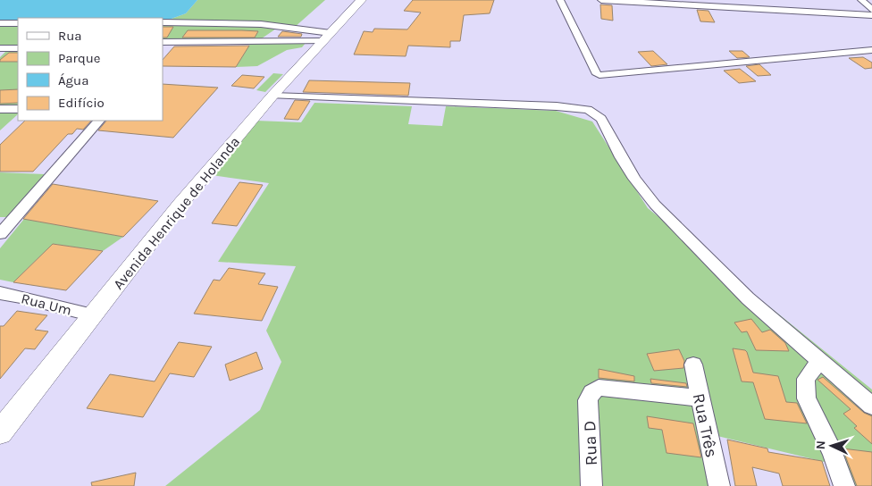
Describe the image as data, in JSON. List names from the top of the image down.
{
  "streets": {
    "main road": ["Avenida Henrique de Holanda"],
    "street": ["Rua Um", "Rua Três", "Rua D"]
  },
  "crossings": [
    ["Avenida Henrique de Holanda", "Rua Um"]
  ],
  "legend": [
    "Rua",
    "Parque",
    "Água",
    "Edifício"
  ],
  "north": "left"
}
